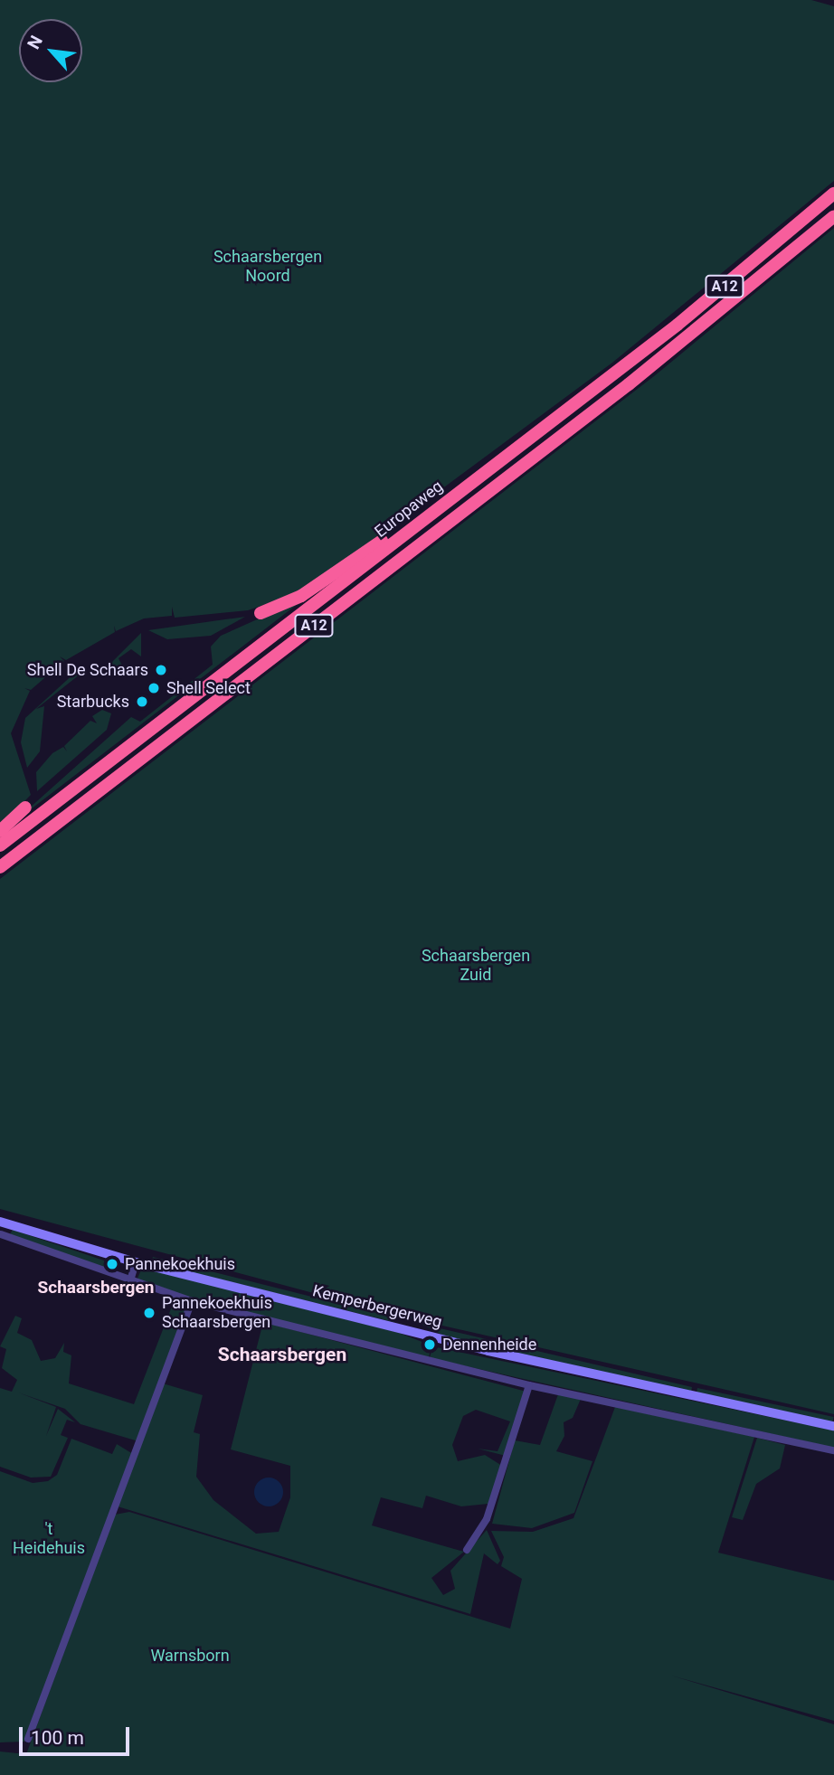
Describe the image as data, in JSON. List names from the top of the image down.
{
  "streets": {
    "highway": ["A12", "Europaweg"],
    "main road": ["Kemperbergerweg"]
  },
  "crossings": [
    ["A12", "Europaweg"]
  ],
  "districts": ["Schaarsbergen", "Schaarsbergen"],
  "parks": [
    "Schaarsbergen Noord",
    "Schaarsbergen Zuid",
    "'t Heidehuis",
    "Warnsborn"
  ],
  "places": [
    "Shell De Schaars",
    "Shell Select",
    "Starbucks",
    "Pannekoekhuis",
    "Pannekoekhuis Schaarsbergen",
    "Dennenheide"
  ],
  "scale_bar": "100 m",
  "north": "top left"
}
